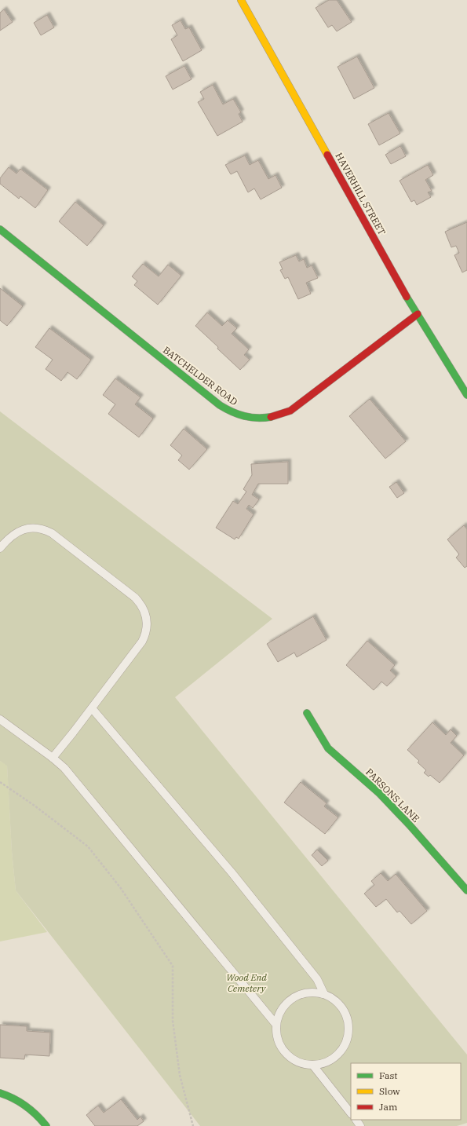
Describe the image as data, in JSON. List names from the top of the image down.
{
  "streets": {
    "street": ["HAVERHILL STREET", "BATCHELDER ROAD", "PARSONS LANE"]
  },
  "crossings": [
    ["HAVERHILL STREET", "BATCHELDER ROAD"]
  ],
  "parks": ["Wood End Cemetery"],
  "legend": ["Fast", "Slow", "Jam"]
}
